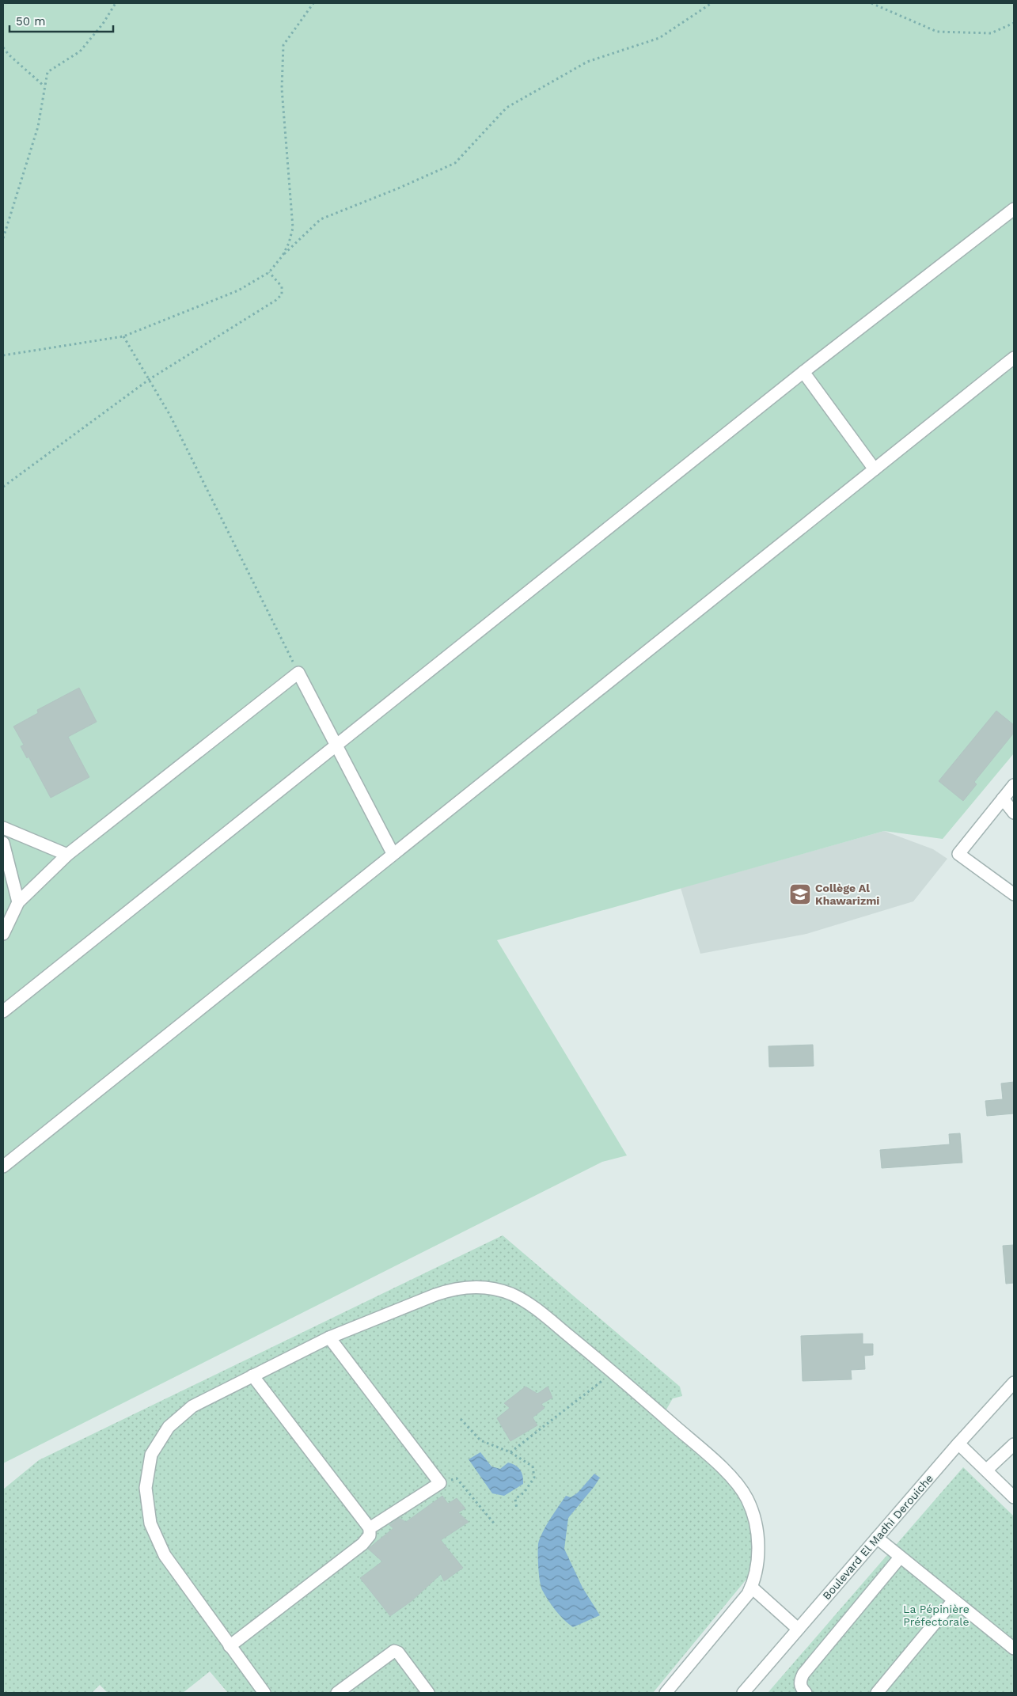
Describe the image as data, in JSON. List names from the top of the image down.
{
  "streets": {
    "street": ["Boulevard El Madhi Derouiche"]
  },
  "parks": ["La Pépinière Préfectorale"],
  "places": {
    "school or university": ["Collège Al Khawarizmi"]
  },
  "scale_bar": "50 m"
}
